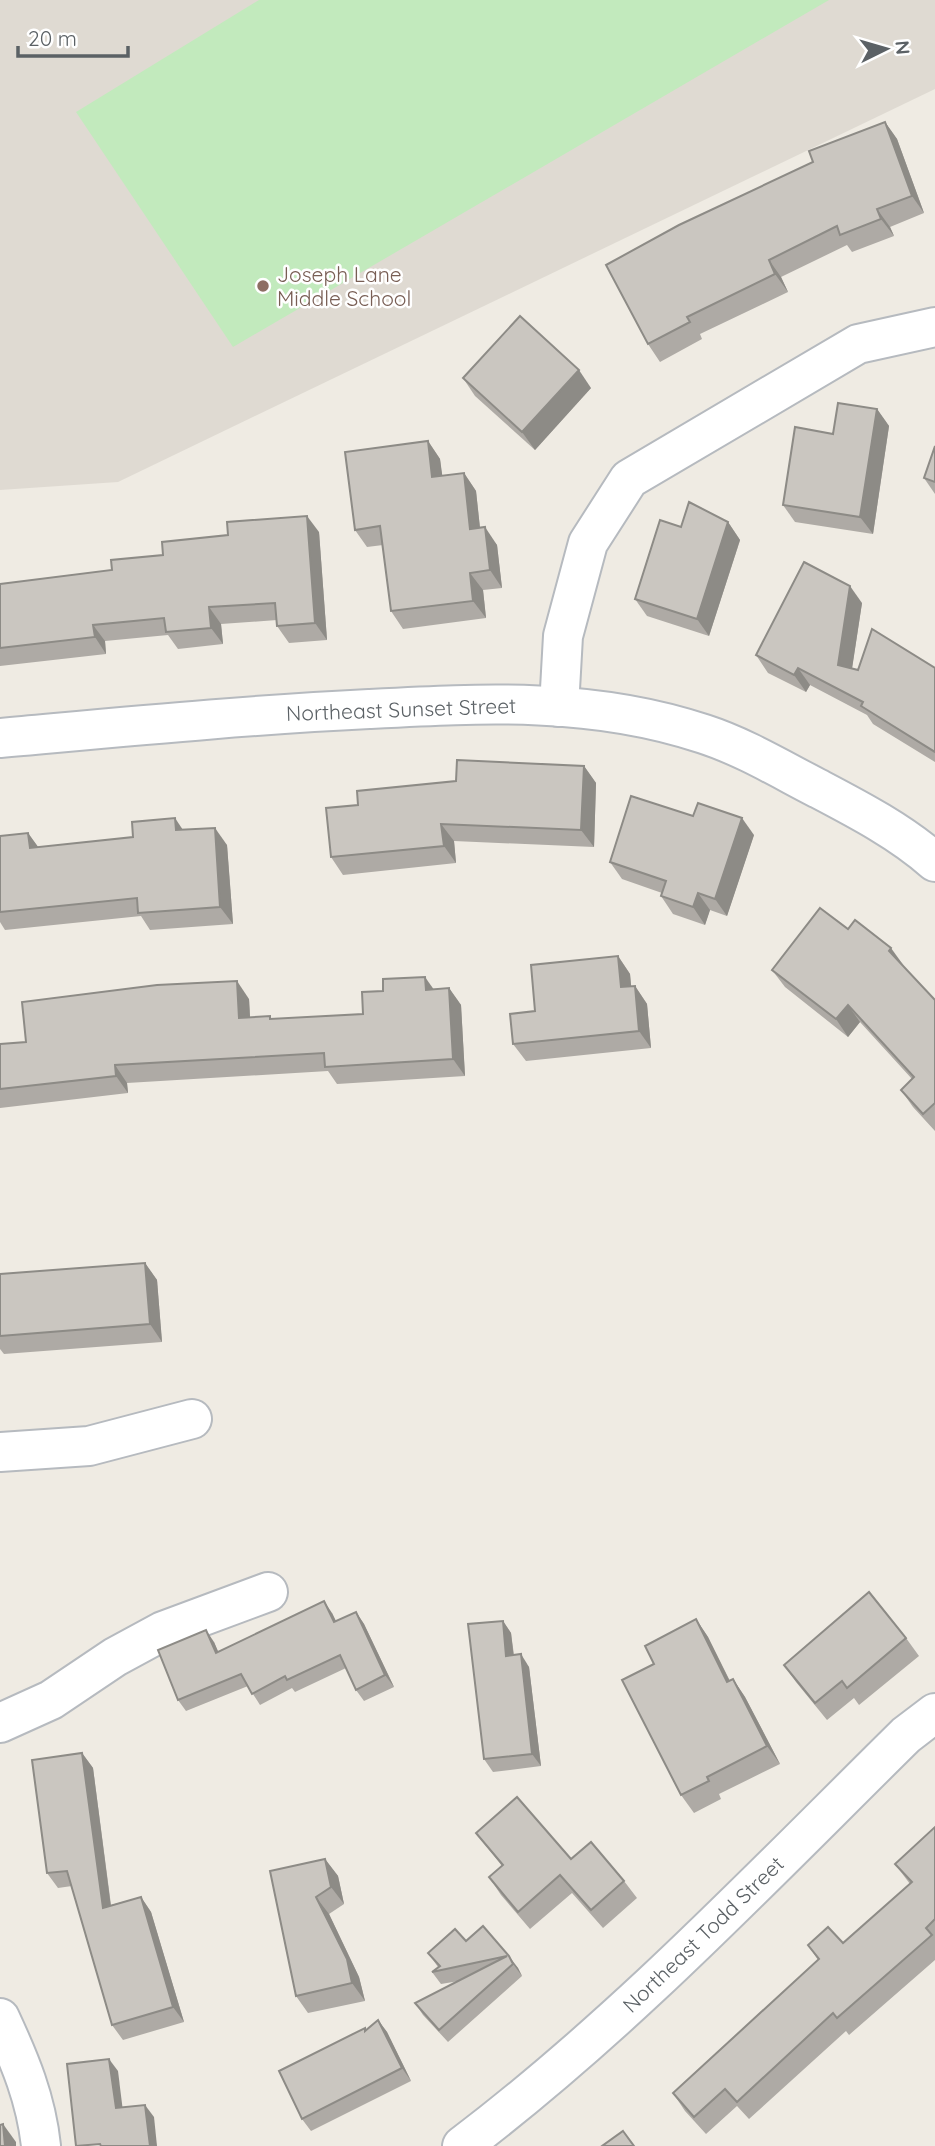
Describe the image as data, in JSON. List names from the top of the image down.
{
  "streets": {
    "street": ["Northeast Sunset Street", "Northeast Todd Street"]
  },
  "places": ["Joseph Lane Middle School"],
  "scale_bar": "20 m",
  "north": "right"
}
